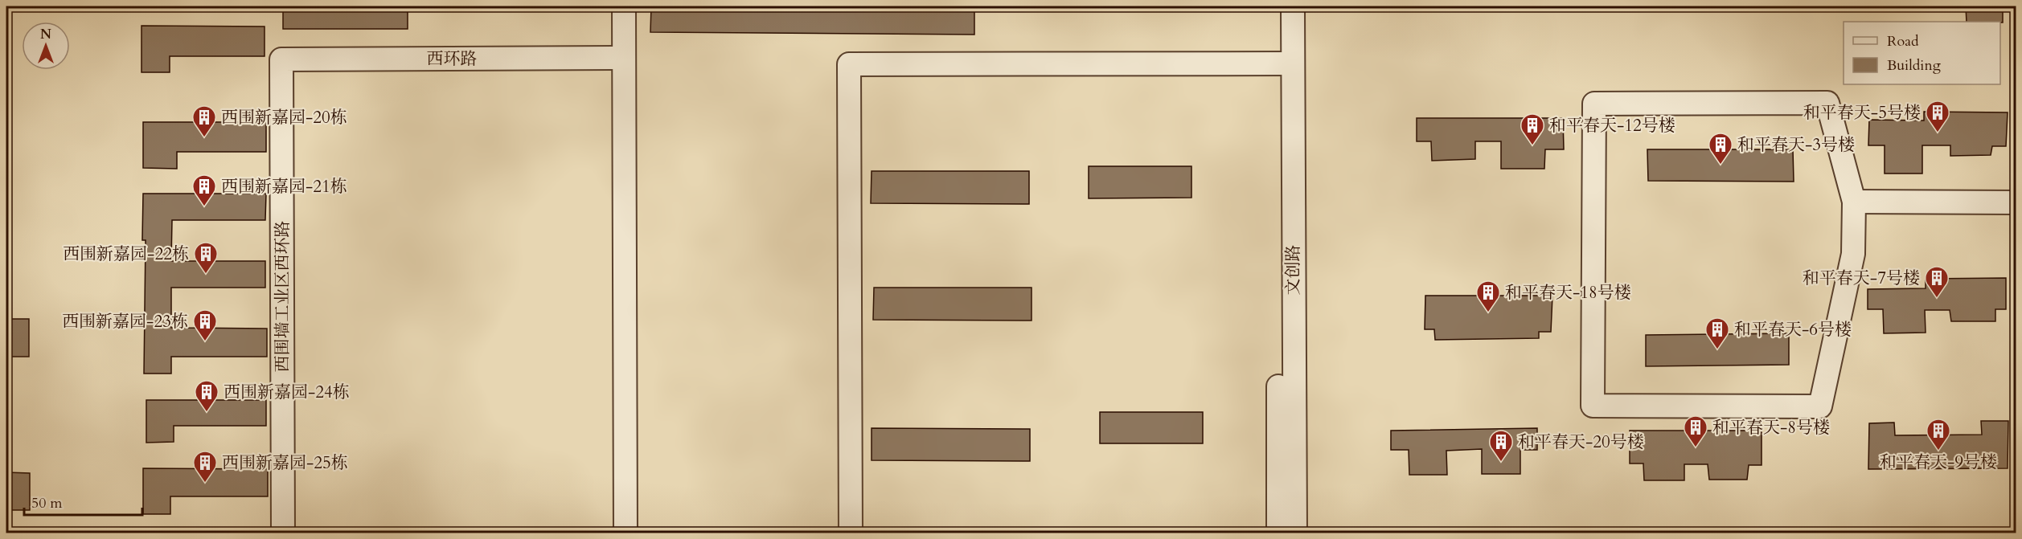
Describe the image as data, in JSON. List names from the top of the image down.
{
  "streets": {
    "street": ["西环路", "文创路", "西围墙工业区西环路"]
  },
  "crossings": [
    ["西环路", "西围墙工业区西环路"]
  ],
  "places": {
    "building": [
      "和平春天-5号楼",
      "西围新嘉园-20栋",
      "和平春天-12号楼",
      "和平春天-3号楼",
      "西围新嘉园-21栋",
      "西围新嘉园-22栋",
      "和平春天-7号楼",
      "和平春天-18号楼",
      "西围新嘉园-23栋",
      "和平春天-6号楼",
      "西围新嘉园-24栋",
      "和平春天-8号楼",
      "和平春天-9号楼",
      "和平春天-20号楼",
      "西围新嘉园-25栋"
    ]
  },
  "legend": ["Road", "Building"],
  "scale_bar": "50 m",
  "north": "top"
}
